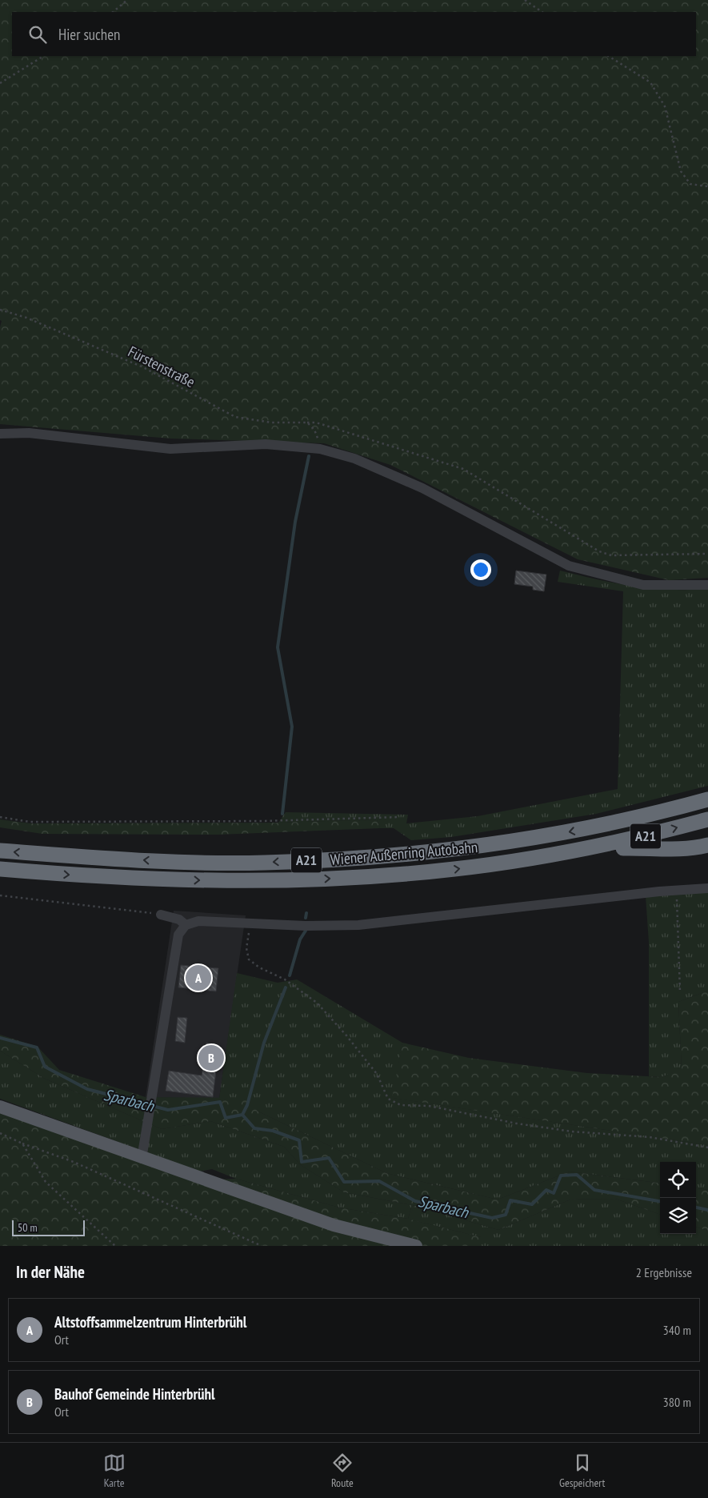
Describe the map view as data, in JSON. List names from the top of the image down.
{
  "streets": {
    "highway": ["A21", "Wiener Außenring Autobahn"],
    "path": ["Fürstenstraße"]
  },
  "water": ["Sparbach"],
  "scale_bar": "50 m",
  "page": {
    "search": "Hier suchen",
    "pins": ["A", "B"],
    "scale": "50 m",
    "heading": ["In der Nähe", "2 Ergebnisse"],
    "list": [
      {
        "mark": "A",
        "name": "Altstoffsammelzentrum Hinterbrühl",
        "note": "Ort",
        "value": "340 m"
      },
      {
        "mark": "B",
        "name": "Bauhof Gemeinde Hinterbrühl",
        "note": "Ort",
        "value": "380 m"
      }
    ],
    "nav": ["Karte", "Route", "Gespeichert"]
  }
}
